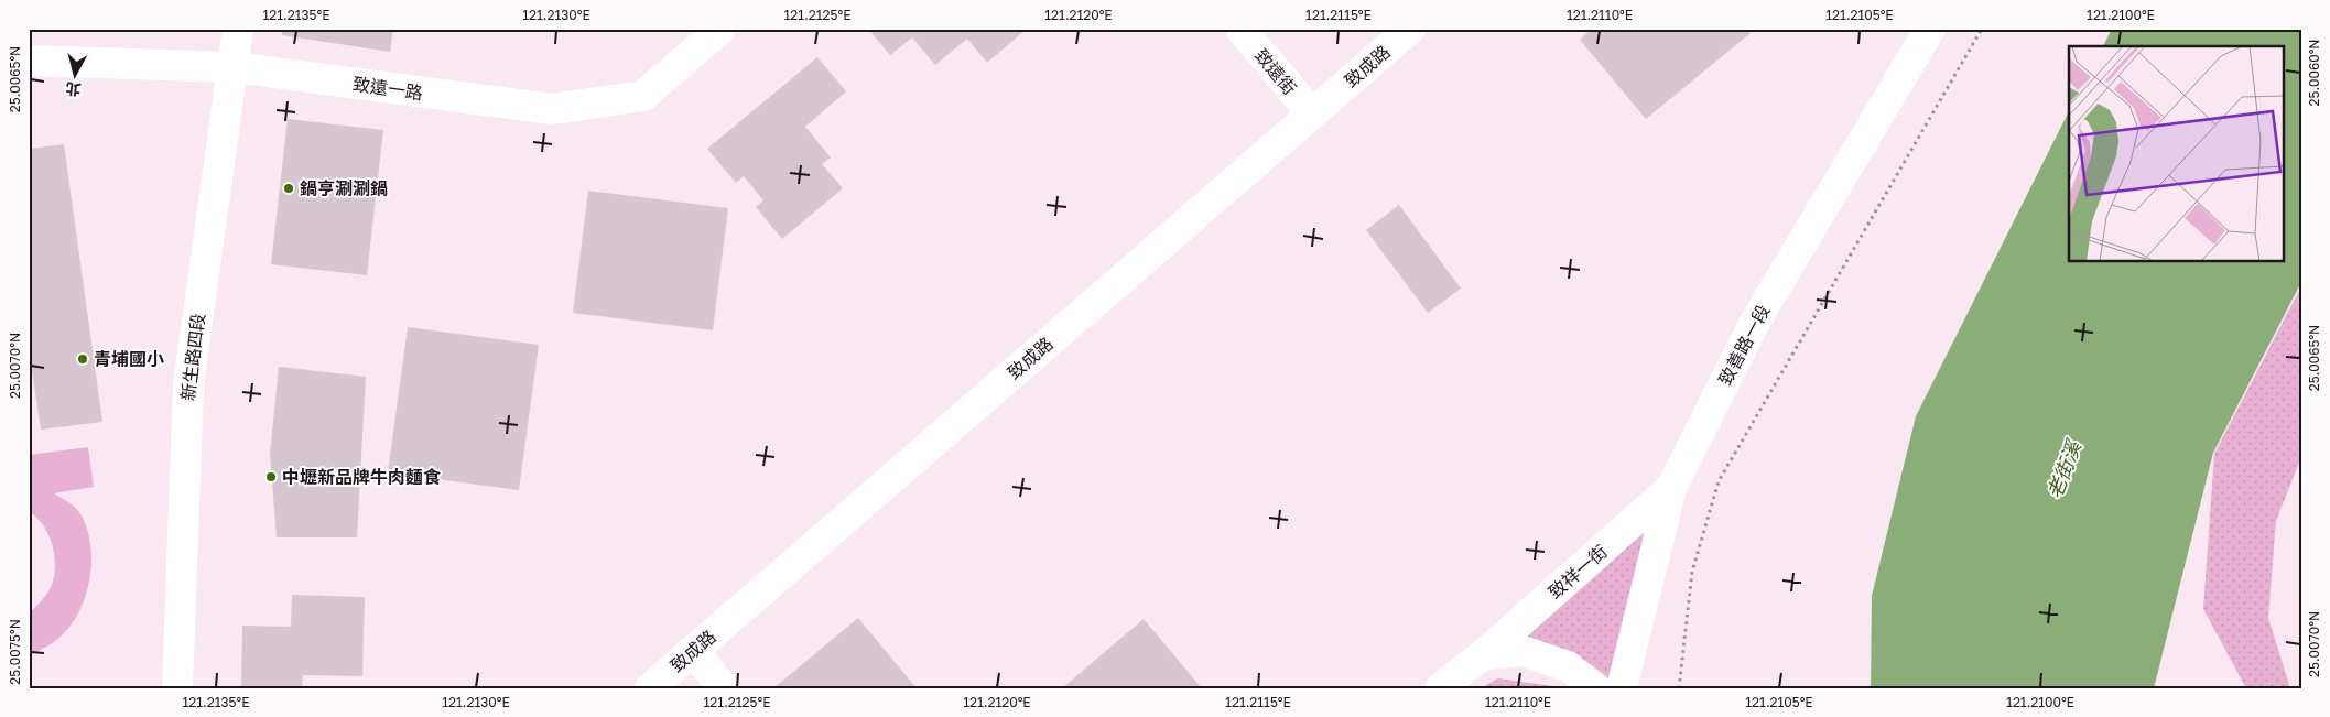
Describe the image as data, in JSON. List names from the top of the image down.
{
  "streets": {
    "street": [
      "致成路",
      "致遠街",
      "致遠一路",
      "致善路一段",
      "新生路四段",
      "致祥一街"
    ]
  },
  "crossings": [
    ["致成路", "致遠街"],
    ["致遠一路", "新生路四段"],
    ["致善路一段", "致祥一街"]
  ],
  "water": ["老街溪"],
  "places": ["鍋亨涮涮鍋", "青埔國小", "中壢新品牌牛肉麵食"],
  "north": "bottom",
  "coordinates": [
    "121.2135°E",
    "121.2130°E",
    "121.2125°E",
    "121.2120°E",
    "121.2115°E",
    "121.2110°E",
    "121.2105°E",
    "121.2100°E",
    "25.0060°N",
    "25.0065°N",
    "25.0070°N",
    "25.0075°N"
  ]
}
